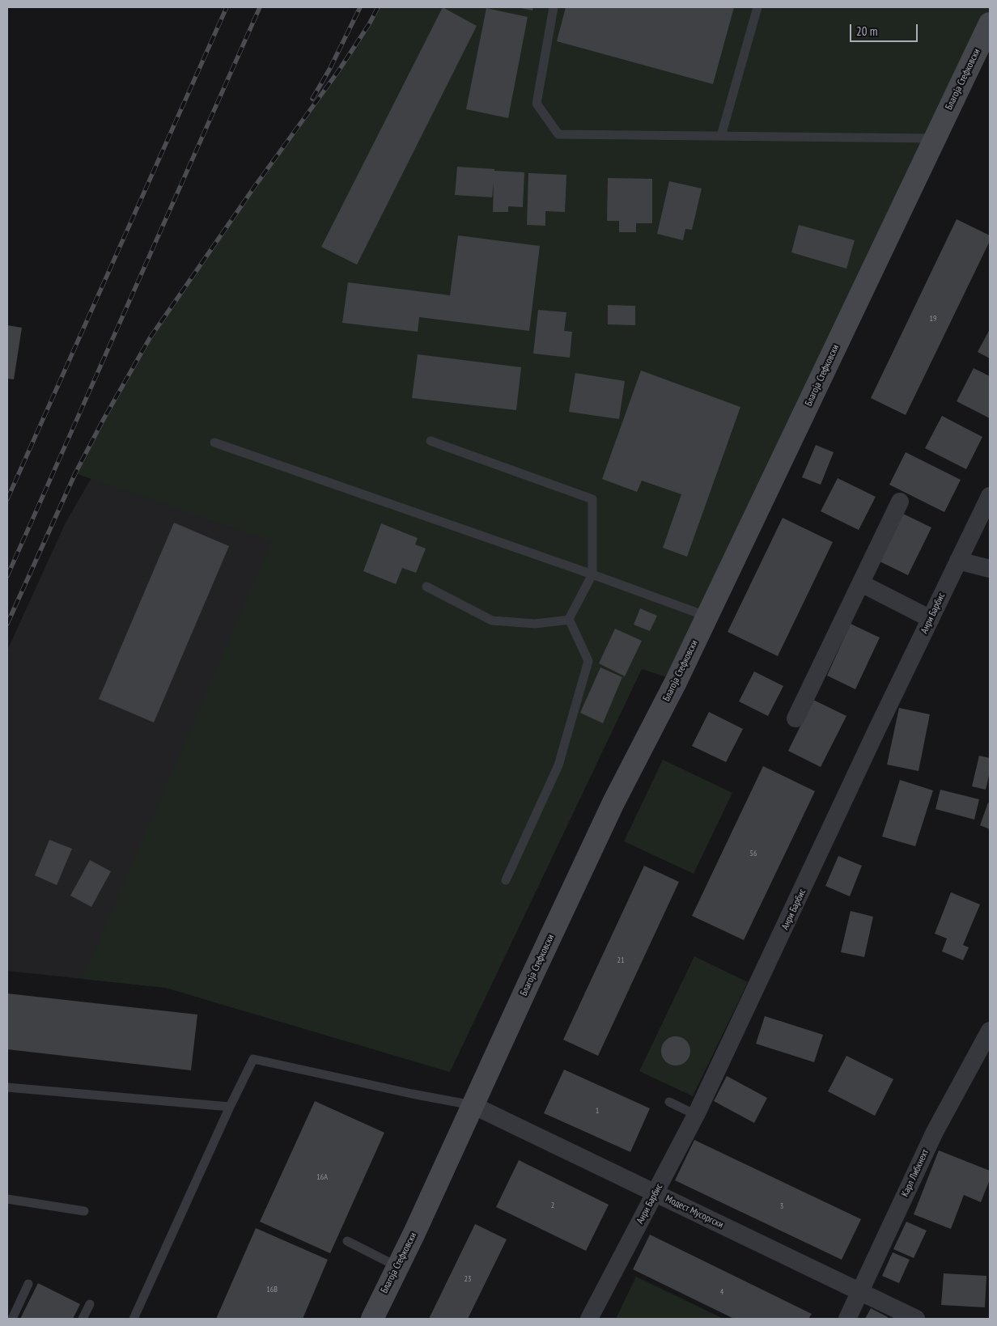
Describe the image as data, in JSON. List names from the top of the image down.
{
  "streets": {
    "main road": ["Благоја Стефковски"],
    "street": ["Анри Барбис", "Карл Либкнехт", "Модест Мусоргски"]
  },
  "crossings": [
    ["Благоја Стефковски", "Модест Мусоргски"],
    ["Анри Барбис", "Модест Мусоргски"],
    ["Карл Либкнехт", "Модест Мусоргски"]
  ],
  "house_numbers": [
    "19",
    "56",
    "21",
    "1",
    "16А",
    "2",
    "3",
    "23",
    "16B",
    "4"
  ],
  "scale_bar": "20 m"
}
